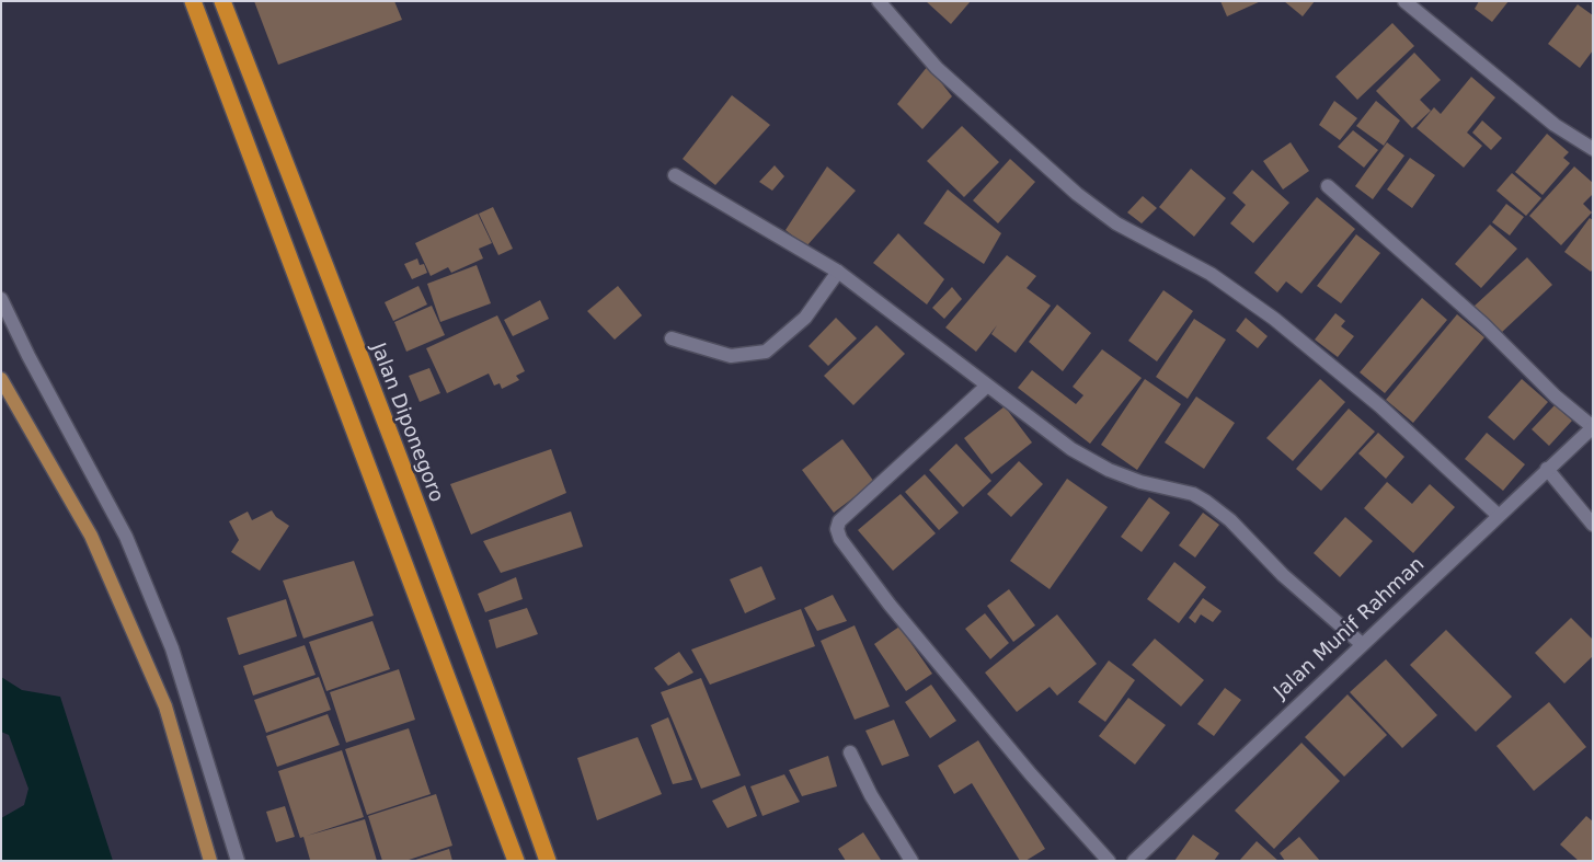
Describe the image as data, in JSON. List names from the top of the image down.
{
  "streets": {
    "highway": ["Jalan Diponegoro"],
    "street": ["Jalan Munif Rahman"]
  }
}
